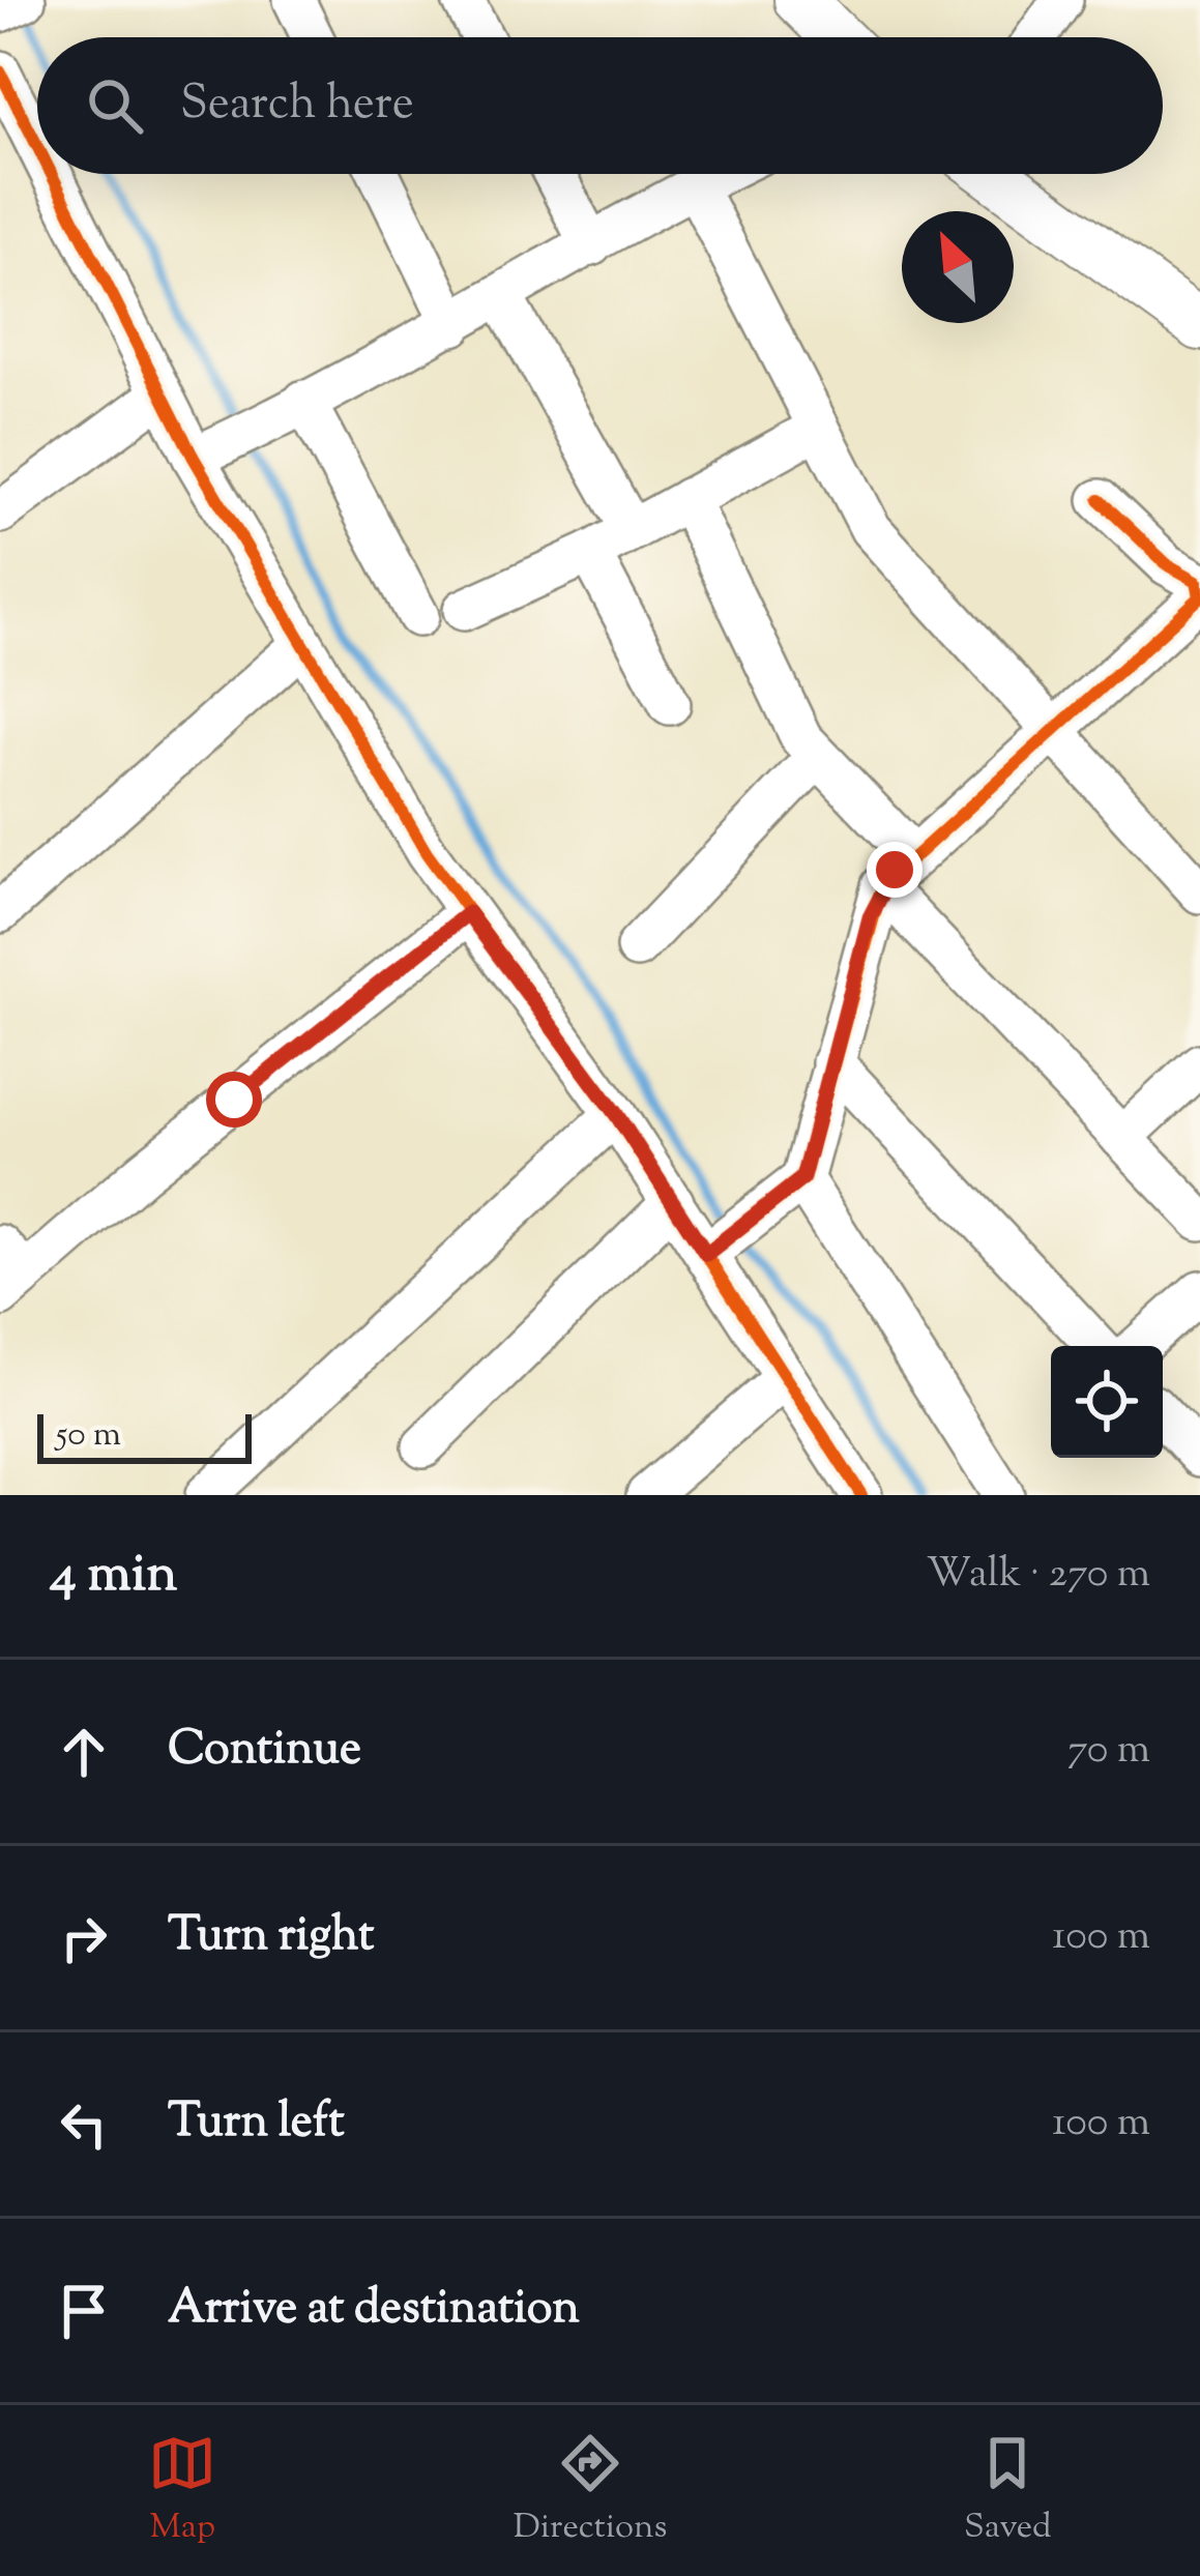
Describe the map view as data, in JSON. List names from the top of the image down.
{
  "scale_bar": "50 m",
  "north": "top left",
  "page": {
    "search": "Search here",
    "scale": "50 m",
    "heading": ["4 min", "Walk · 270 m"],
    "list": [
      ["Continue", "70 m"],
      ["Turn right", "100 m"],
      ["Turn left", "100 m"],
      "Arrive at destination"
    ],
    "nav": ["Map", "Directions", "Saved"]
  }
}
